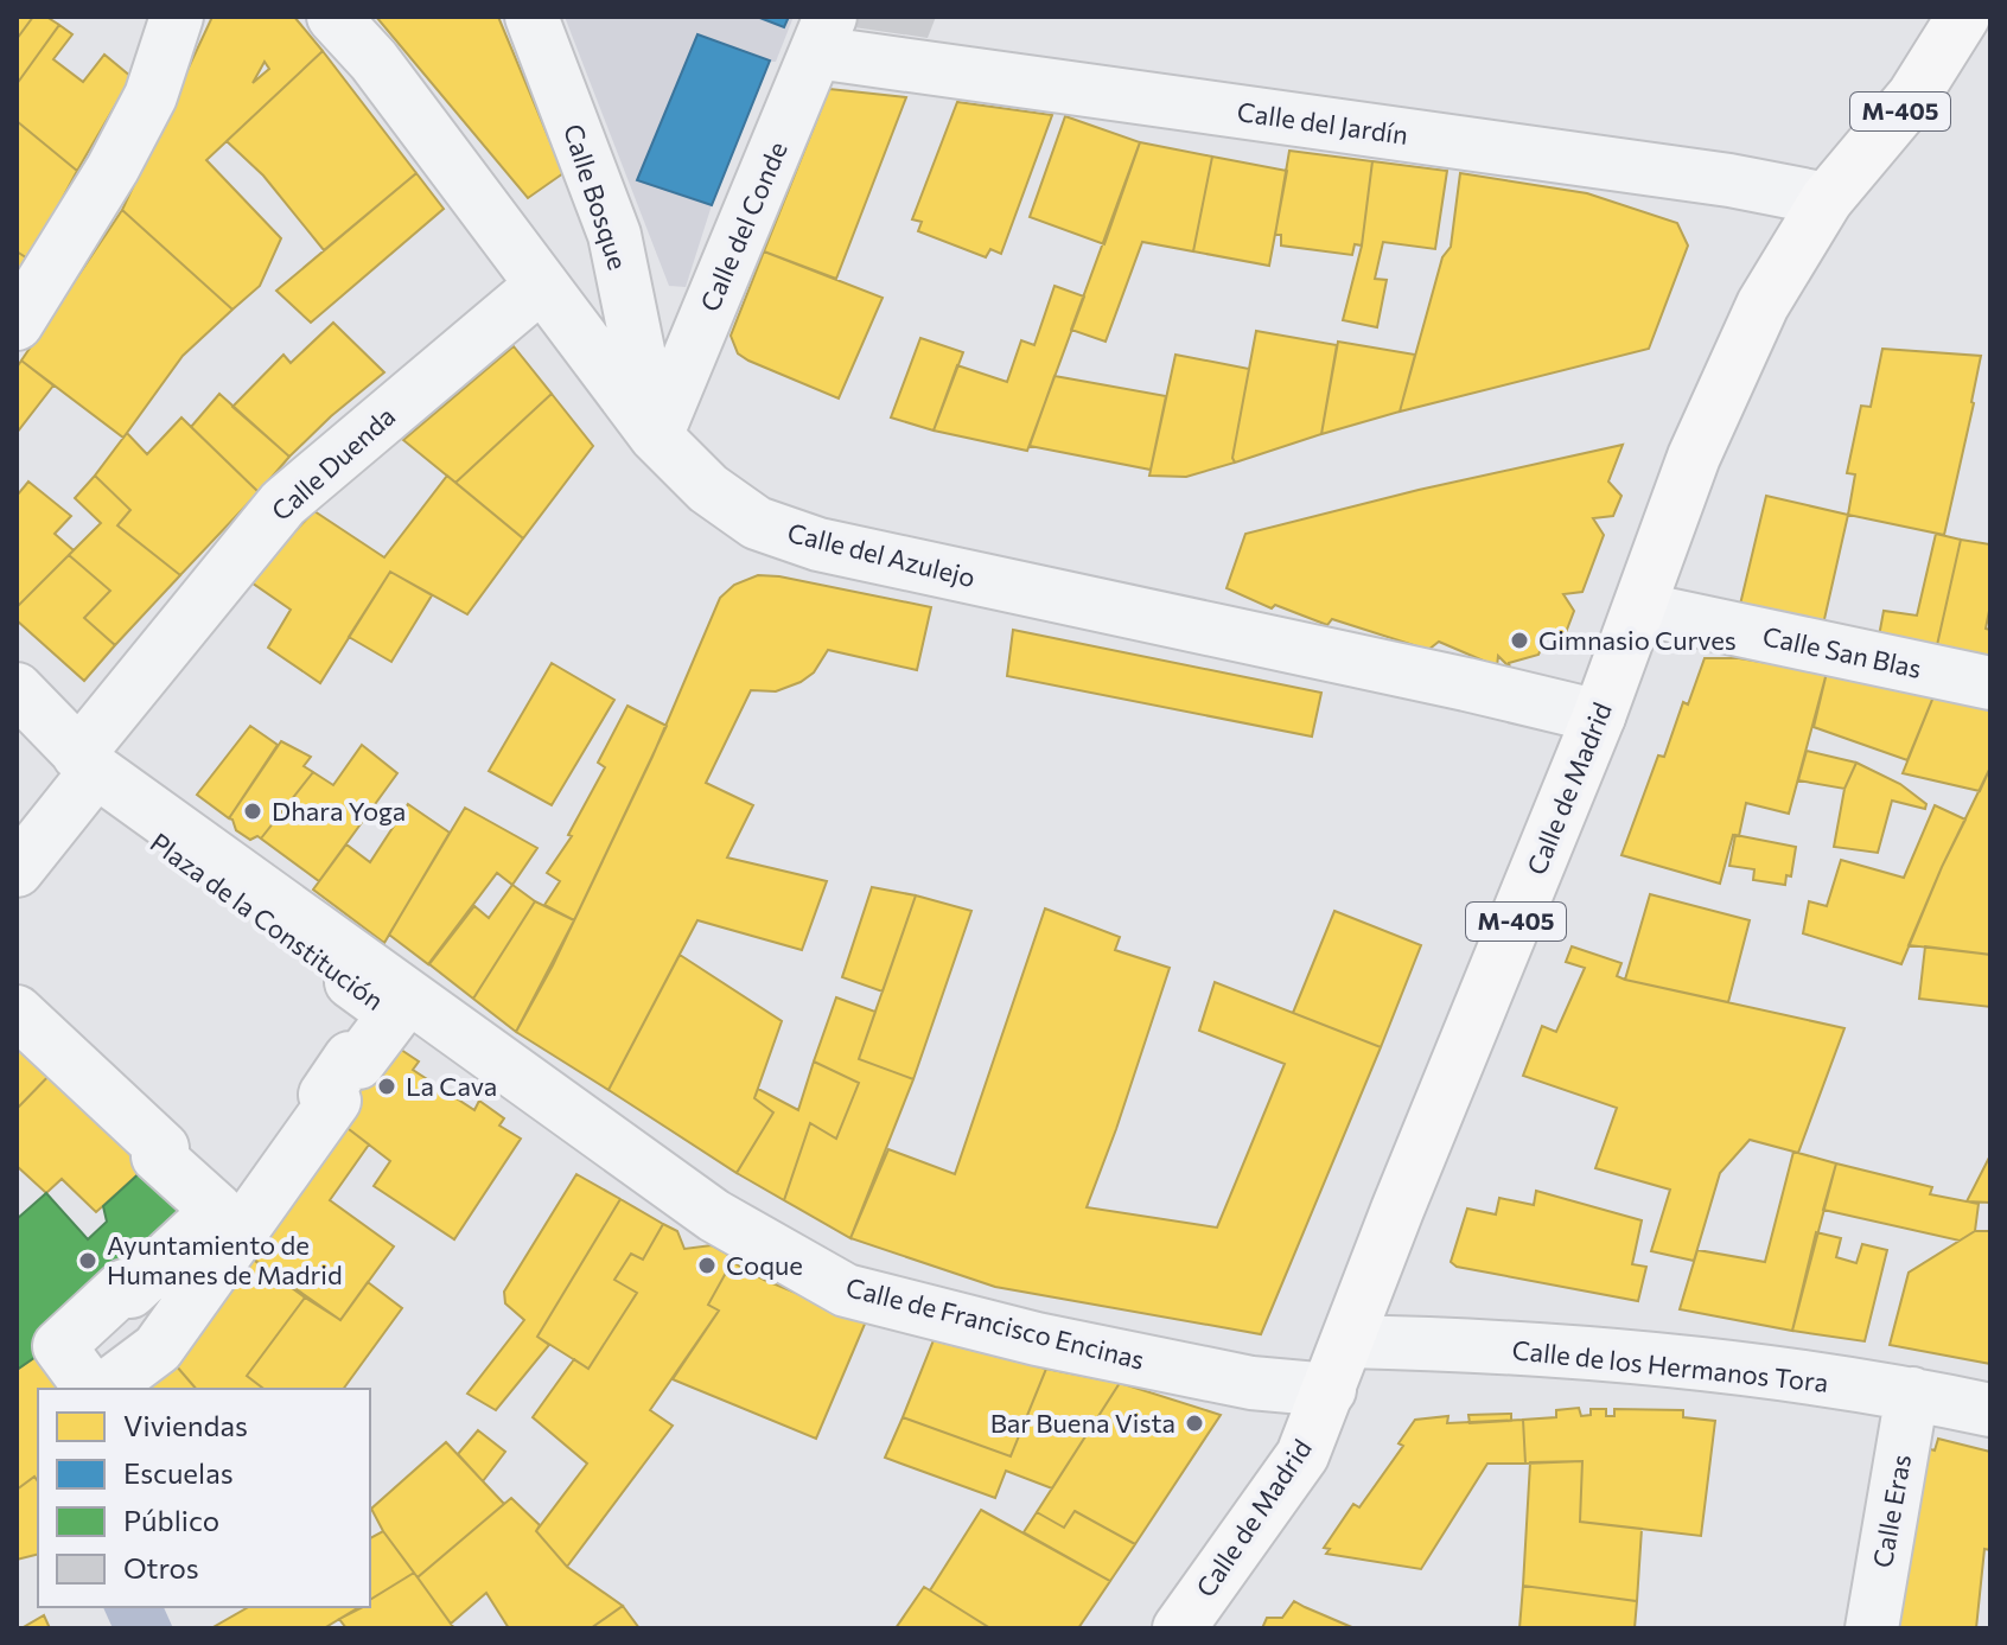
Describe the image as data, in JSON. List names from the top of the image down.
{
  "streets": {
    "main road": ["M-405", "Calle de Madrid"],
    "street": [
      "Calle del Jardín",
      "Calle Bosque",
      "Calle del Conde",
      "Calle Duenda",
      "Calle del Azulejo",
      "Calle San Blas",
      "Plaza de la Constitución",
      "Calle de Francisco Encinas",
      "Calle de los Hermanos Tora",
      "Calle Eras"
    ]
  },
  "crossings": [
    ["Calle del Jardín", "Calle del Conde"],
    ["Calle del Jardín", "Calle de Madrid"],
    ["Calle Bosque", "Calle del Conde"],
    ["Calle Bosque", "Calle del Azulejo"],
    ["Calle del Conde", "Calle del Azulejo"],
    ["Calle Duenda", "Calle del Azulejo"],
    ["Calle Duenda", "Plaza de la Constitución"],
    ["Calle del Azulejo", "Calle de Madrid"],
    ["Calle San Blas", "Calle de Madrid"],
    ["Calle de Madrid", "Calle de Francisco Encinas"],
    ["Calle de Madrid", "Calle de los Hermanos Tora"],
    ["Plaza de la Constitución", "Calle de Francisco Encinas"],
    ["Calle de los Hermanos Tora", "Calle Eras"]
  ],
  "places": [
    "Gimnasio Curves",
    "Dhara Yoga",
    "La Cava",
    "Ayuntamiento de Humanes de Madrid",
    "Coque",
    "Bar Buena Vista"
  ],
  "legend": [
    "Viviendas",
    "Escuelas",
    "Público",
    "Otros"
  ]
}
